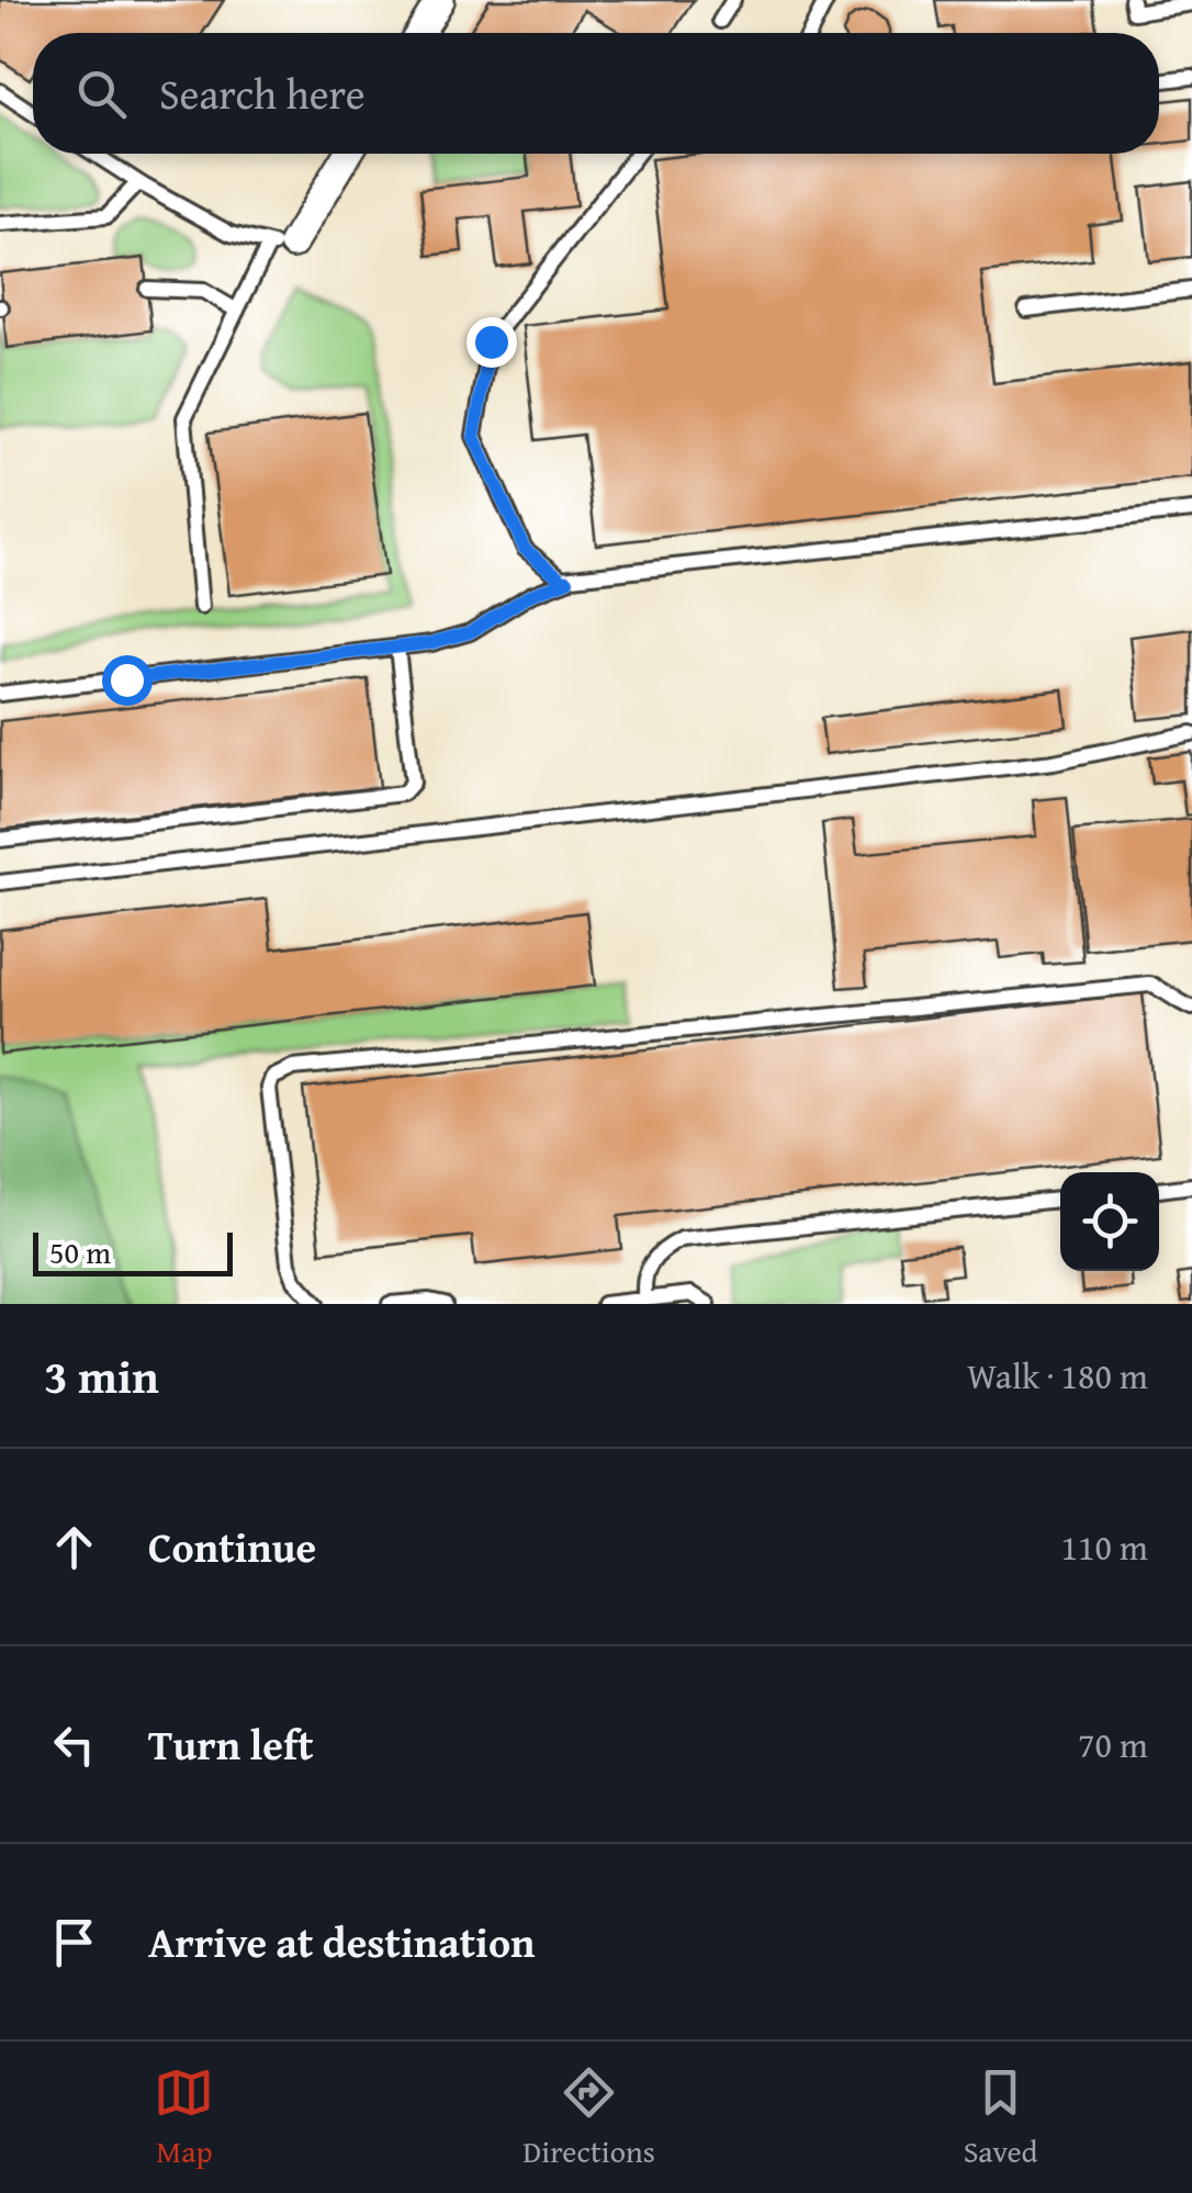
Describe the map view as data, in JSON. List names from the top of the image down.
{
  "scale_bar": "50 m",
  "page": {
    "search": "Search here",
    "scale": "50 m",
    "heading": ["3 min", "Walk · 180 m"],
    "list": [
      ["Continue", "110 m"],
      ["Turn left", "70 m"],
      "Arrive at destination"
    ],
    "nav": ["Map", "Directions", "Saved"]
  }
}
